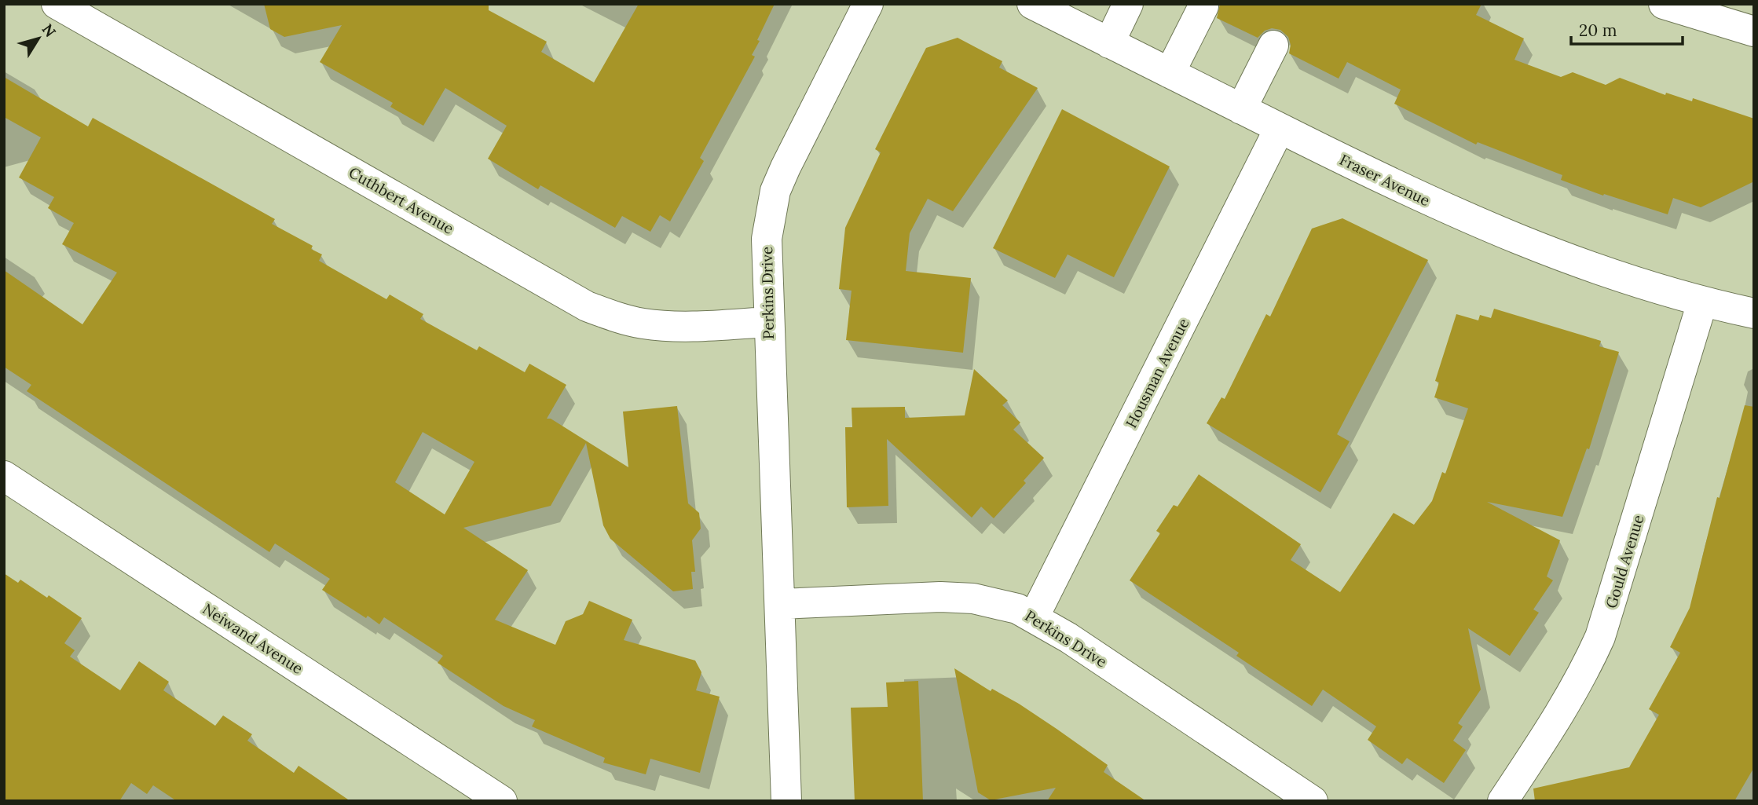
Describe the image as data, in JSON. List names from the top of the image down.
{
  "streets": {
    "street": [
      "Fraser Avenue",
      "Cuthbert Avenue",
      "Perkins Drive",
      "Housman Avenue",
      "Gould Avenue",
      "Neiwand Avenue"
    ]
  },
  "crossings": [
    ["Fraser Avenue", "Housman Avenue"],
    ["Fraser Avenue", "Gould Avenue"],
    ["Cuthbert Avenue", "Perkins Drive"],
    ["Perkins Drive", "Housman Avenue"]
  ],
  "scale_bar": "20 m",
  "north": "top right"
}
